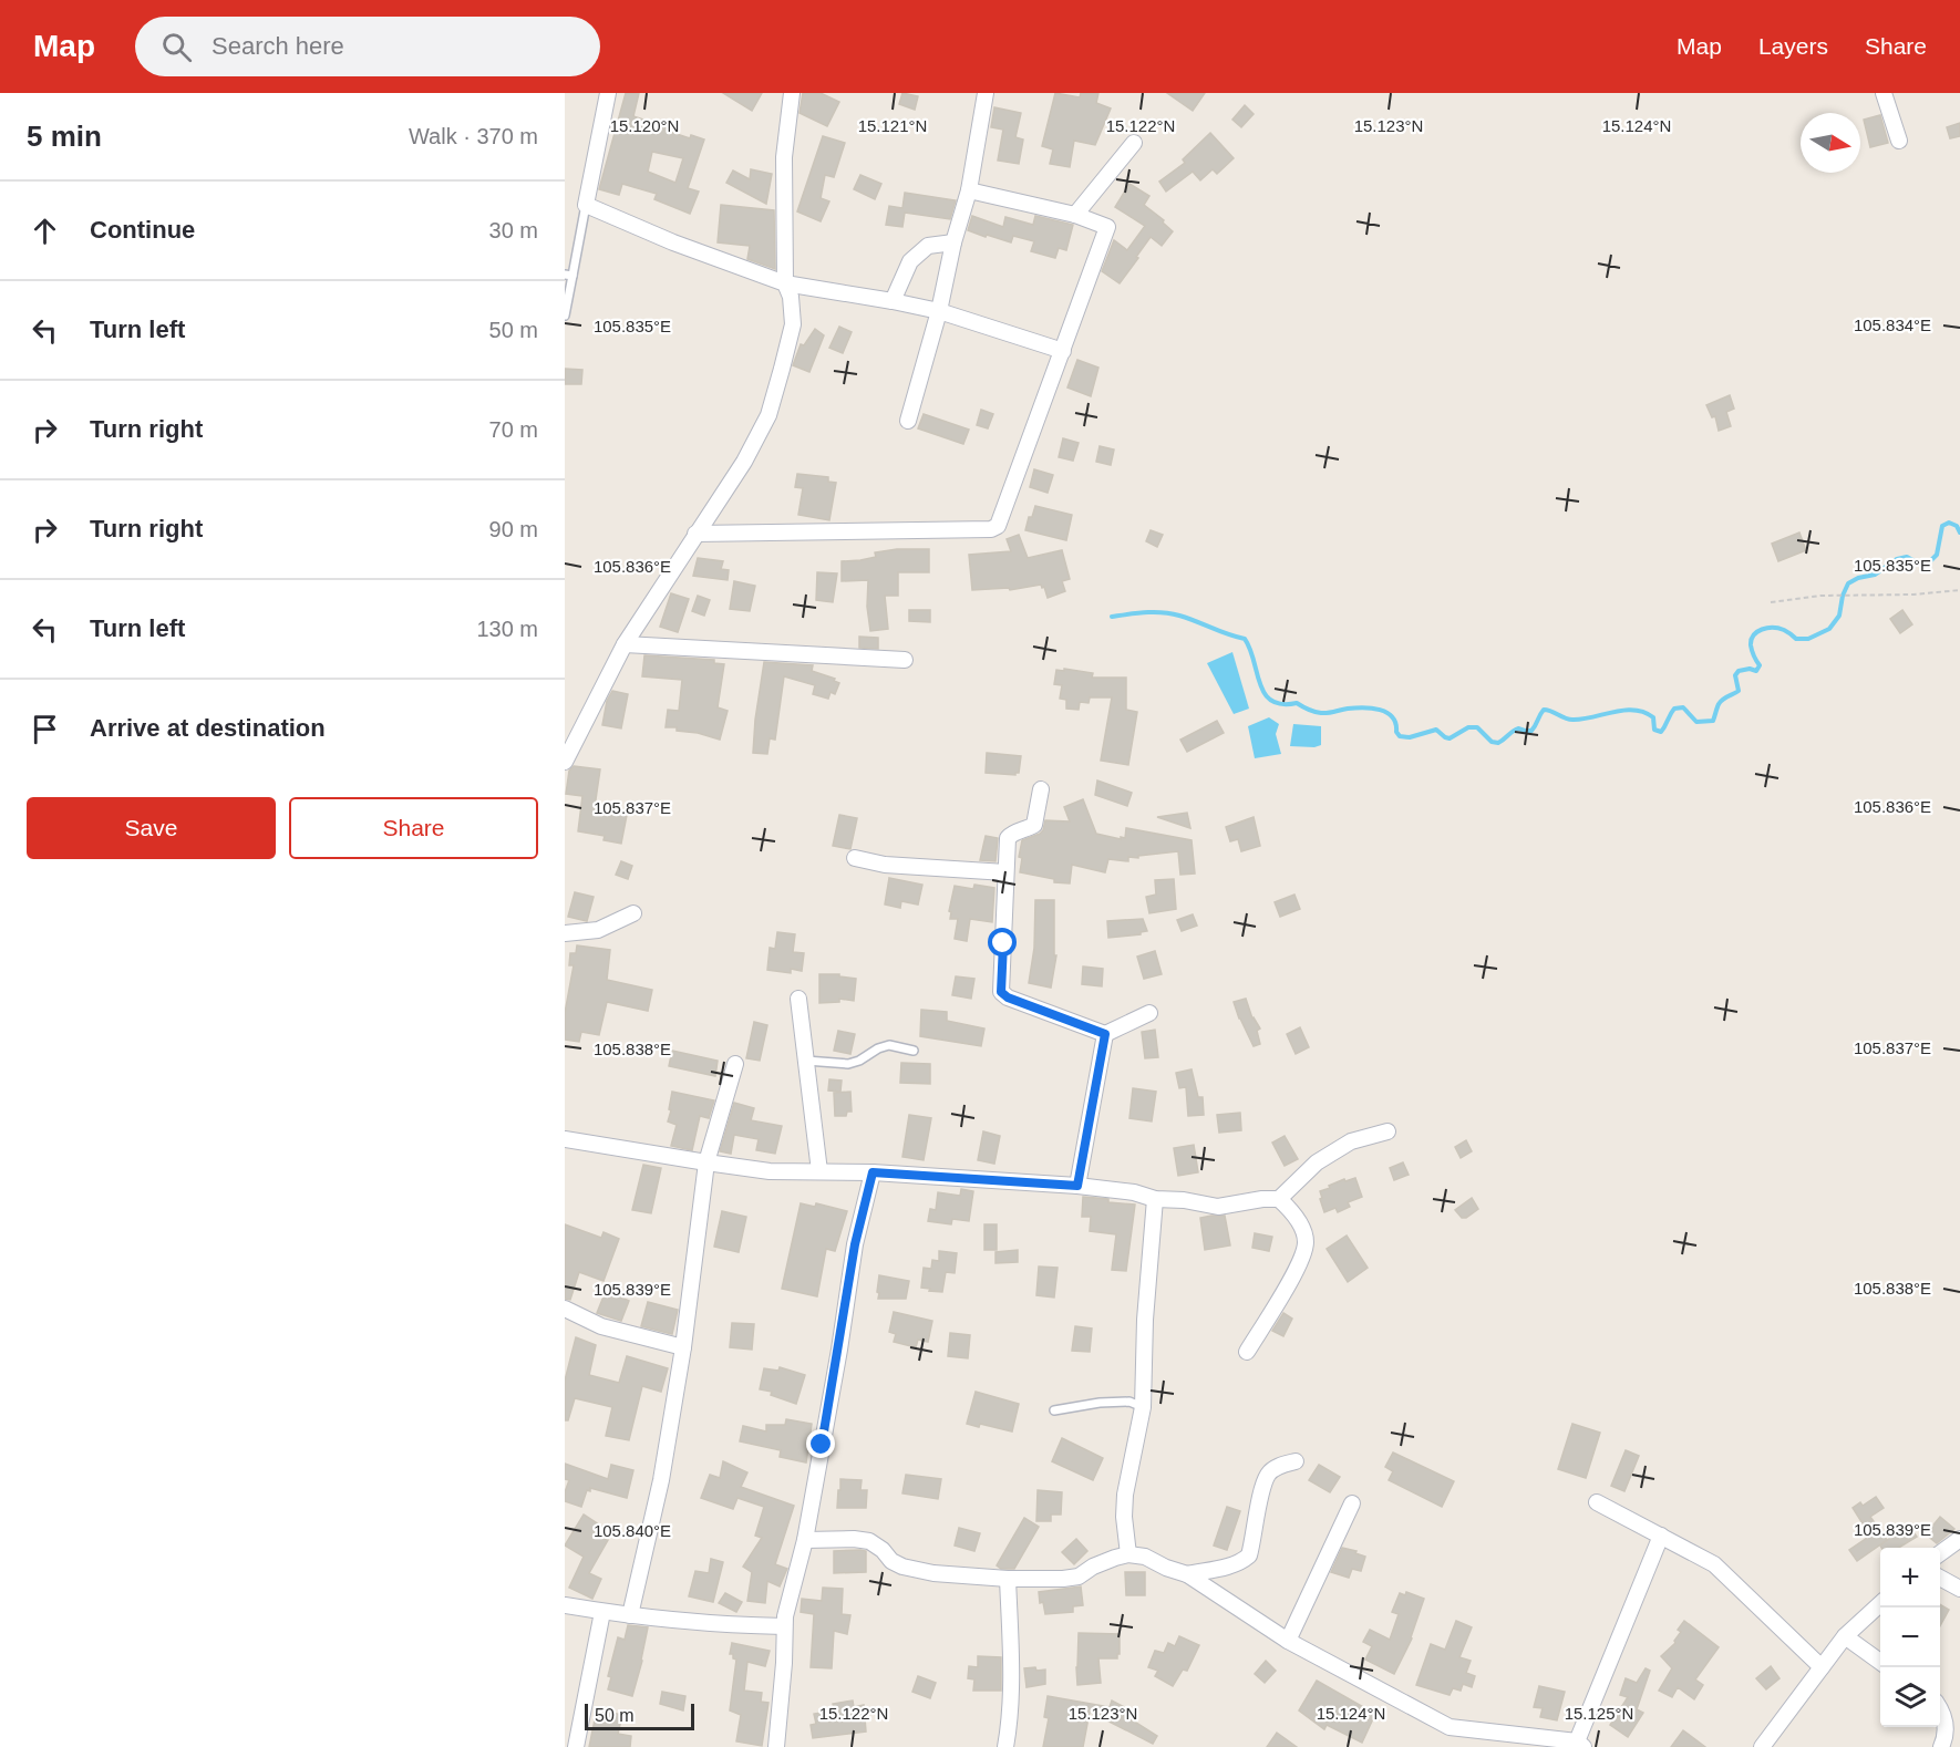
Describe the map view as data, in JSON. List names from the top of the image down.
{
  "scale_bar": "50 m",
  "north": "right",
  "page": {
    "header": "Map",
    "search": "Search here",
    "nav": ["Map", "Layers", "Share"],
    "heading": ["5 min", "Walk · 370 m"],
    "list": [
      ["Continue", "30 m"],
      ["Turn left", "50 m"],
      ["Turn right", "70 m"],
      ["Turn right", "90 m"],
      ["Turn left", "130 m"],
      "Arrive at destination"
    ],
    "buttons": ["Save", "Share"],
    "map_buttons": ["+", "−"],
    "scale": "50 m"
  },
  "coordinates": [
    "15.120°N",
    "15.121°N",
    "15.122°N",
    "15.123°N",
    "15.124°N",
    "105.834°E",
    "105.835°E",
    "105.836°E",
    "105.837°E",
    "105.838°E",
    "105.839°E",
    "105.840°E",
    "15.125°N"
  ]
}
